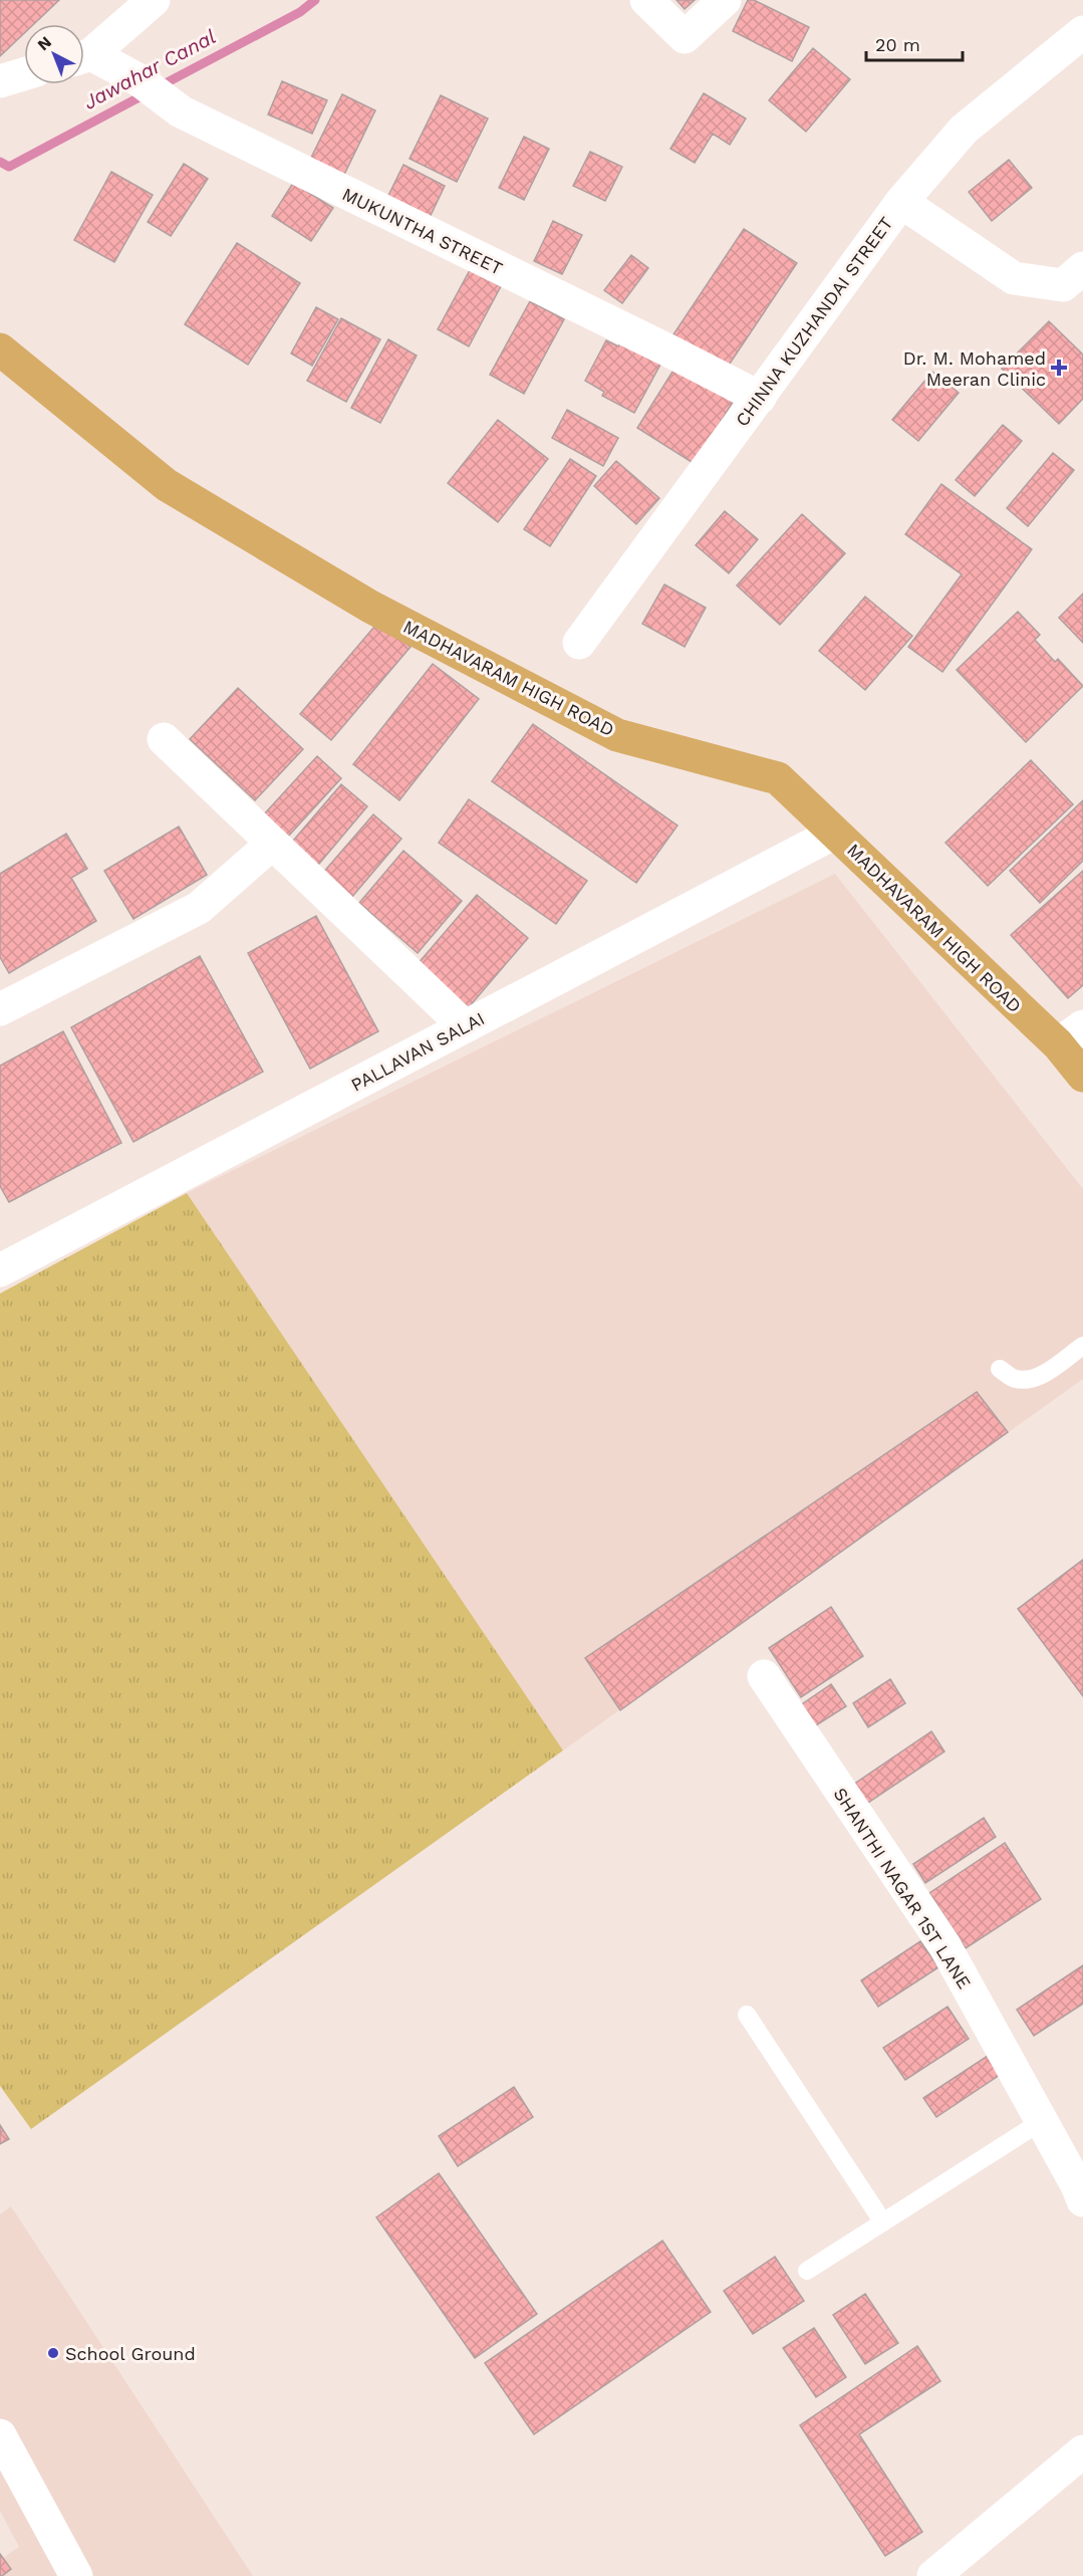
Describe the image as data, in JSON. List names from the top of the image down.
{
  "streets": {
    "main road": ["MADHAVARAM HIGH ROAD"],
    "street": [
      "MUKUNTHA STREET",
      "CHINNA KUZHANDAI STREET",
      "PALLAVAN SALAI",
      "SHANTHI NAGAR 1ST LANE"
    ]
  },
  "crossings": [
    ["MUKUNTHA STREET", "CHINNA KUZHANDAI STREET"],
    ["MADHAVARAM HIGH ROAD", "PALLAVAN SALAI"]
  ],
  "water": ["Jawahar Canal"],
  "places": {
    "health": ["Dr. M. Mohamed Meeran Clinic"],
    "other": ["School Ground"]
  },
  "scale_bar": "20 m",
  "north": "top left"
}
